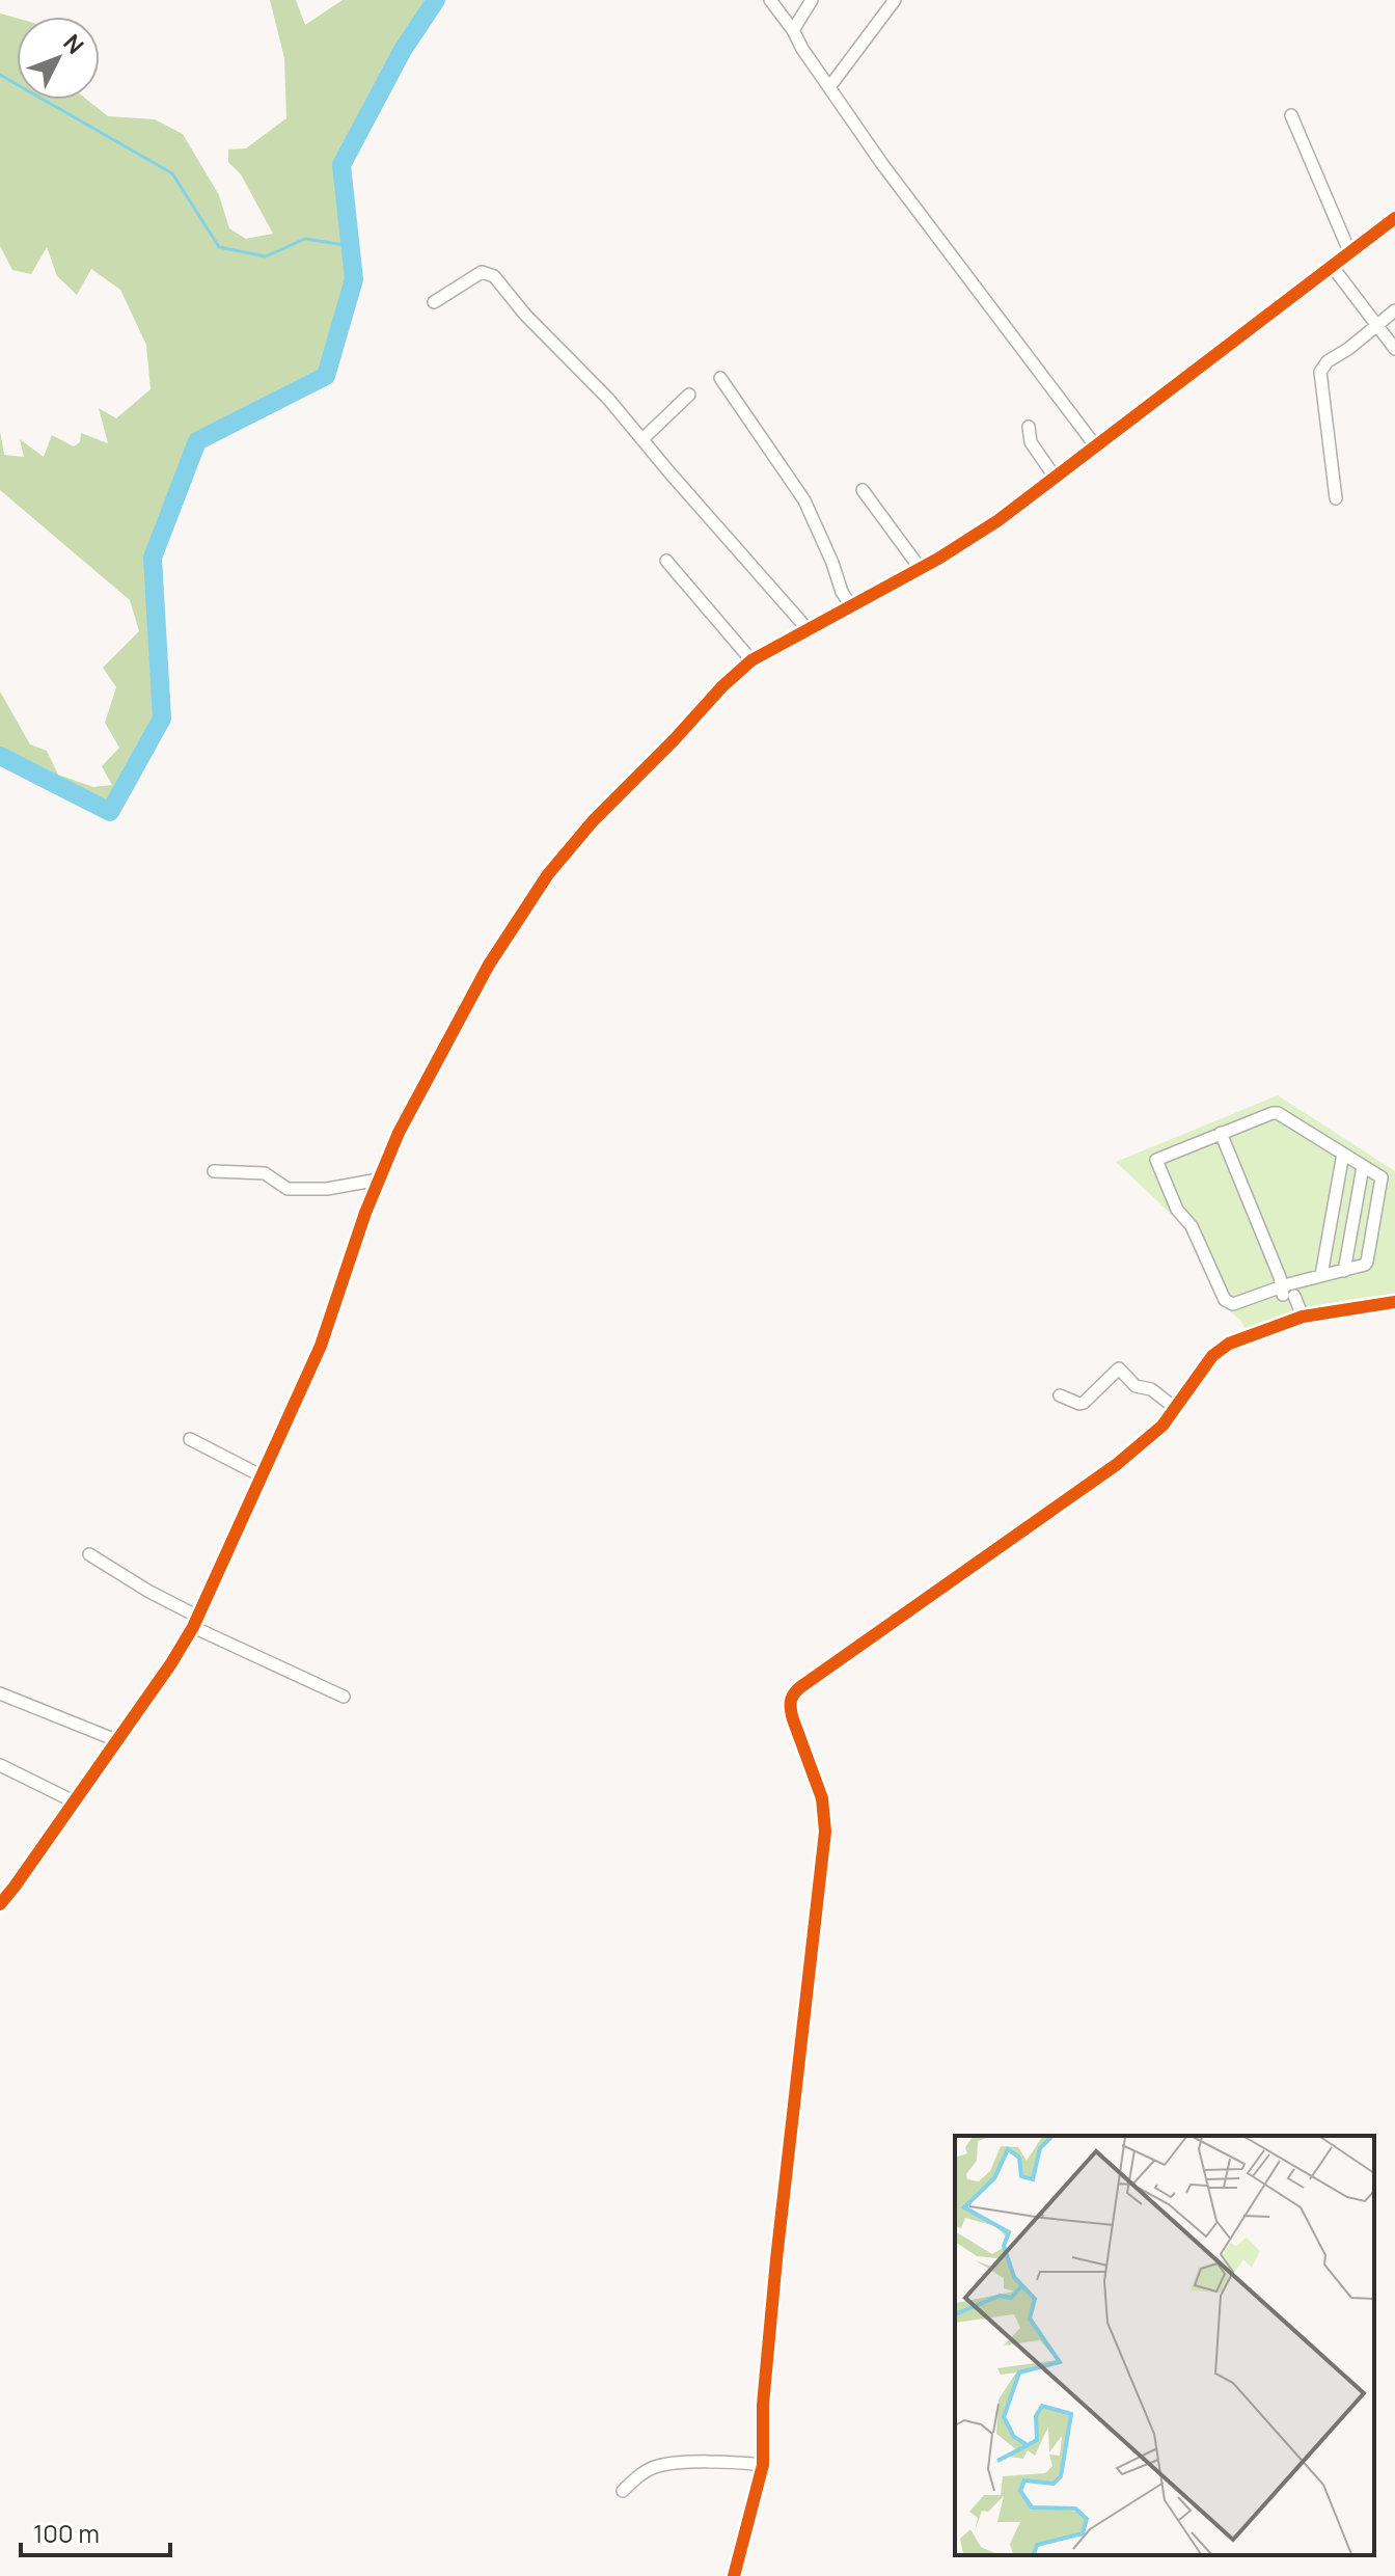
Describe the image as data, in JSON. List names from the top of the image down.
{
  "scale_bar": "100 m",
  "north": "top right"
}
